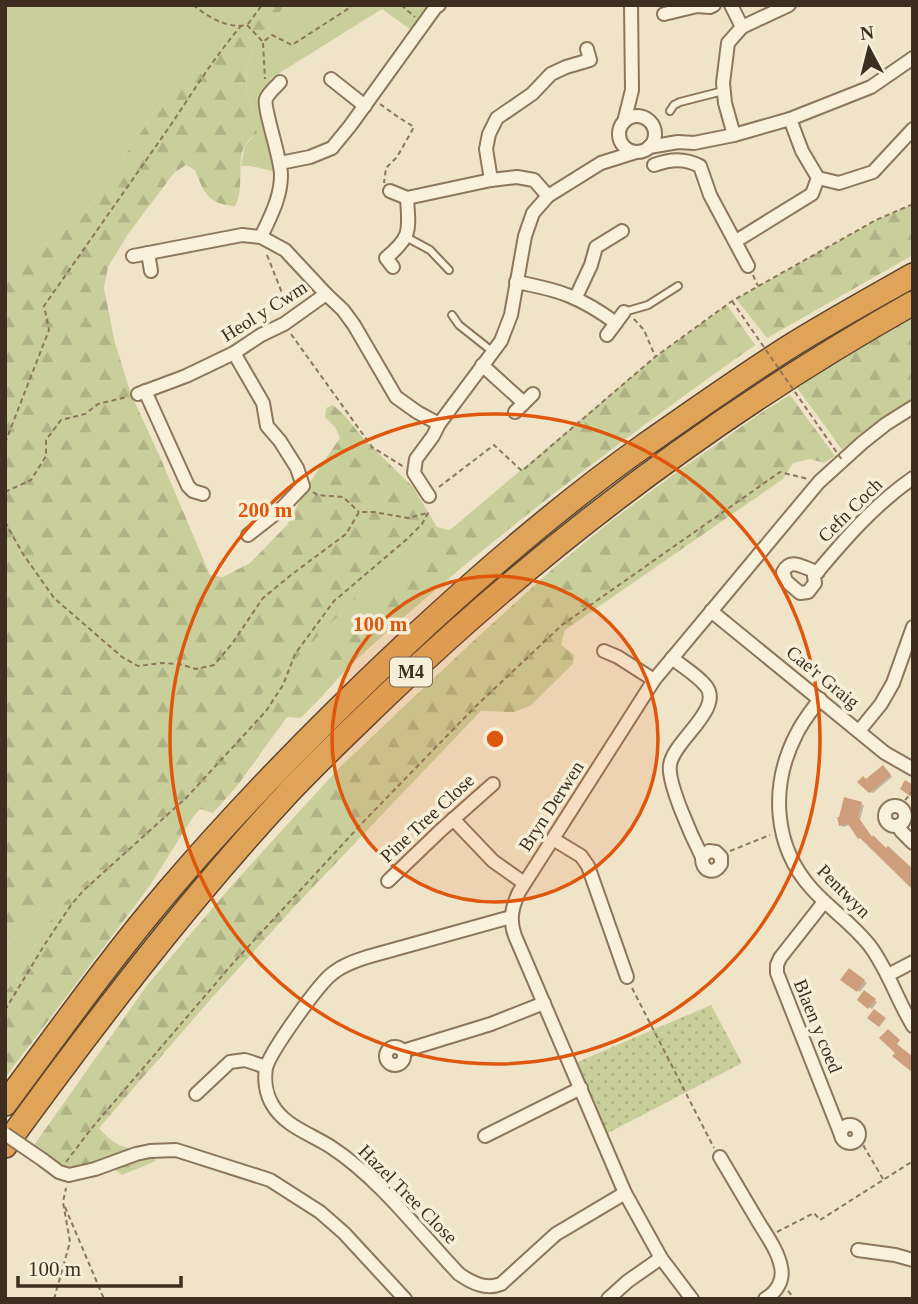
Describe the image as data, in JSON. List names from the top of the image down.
{
  "streets": {
    "highway": ["M4"],
    "street": [
      "Heol y Cwm",
      "Cefn Coch",
      "Cae'r Graig",
      "Bryn Derwen",
      "Pine Tree Close",
      "Pentwyn",
      "Blaen y coed",
      "Hazel Tree Close"
    ]
  },
  "crossings": [
    ["Cae'r Graig", "Bryn Derwen"],
    ["Cae'r Graig", "Pentwyn"],
    ["Pentwyn", "Blaen y coed"]
  ],
  "scale_bar": "100 m",
  "north": "top",
  "rings": ["200 m", "100 m"]
}
